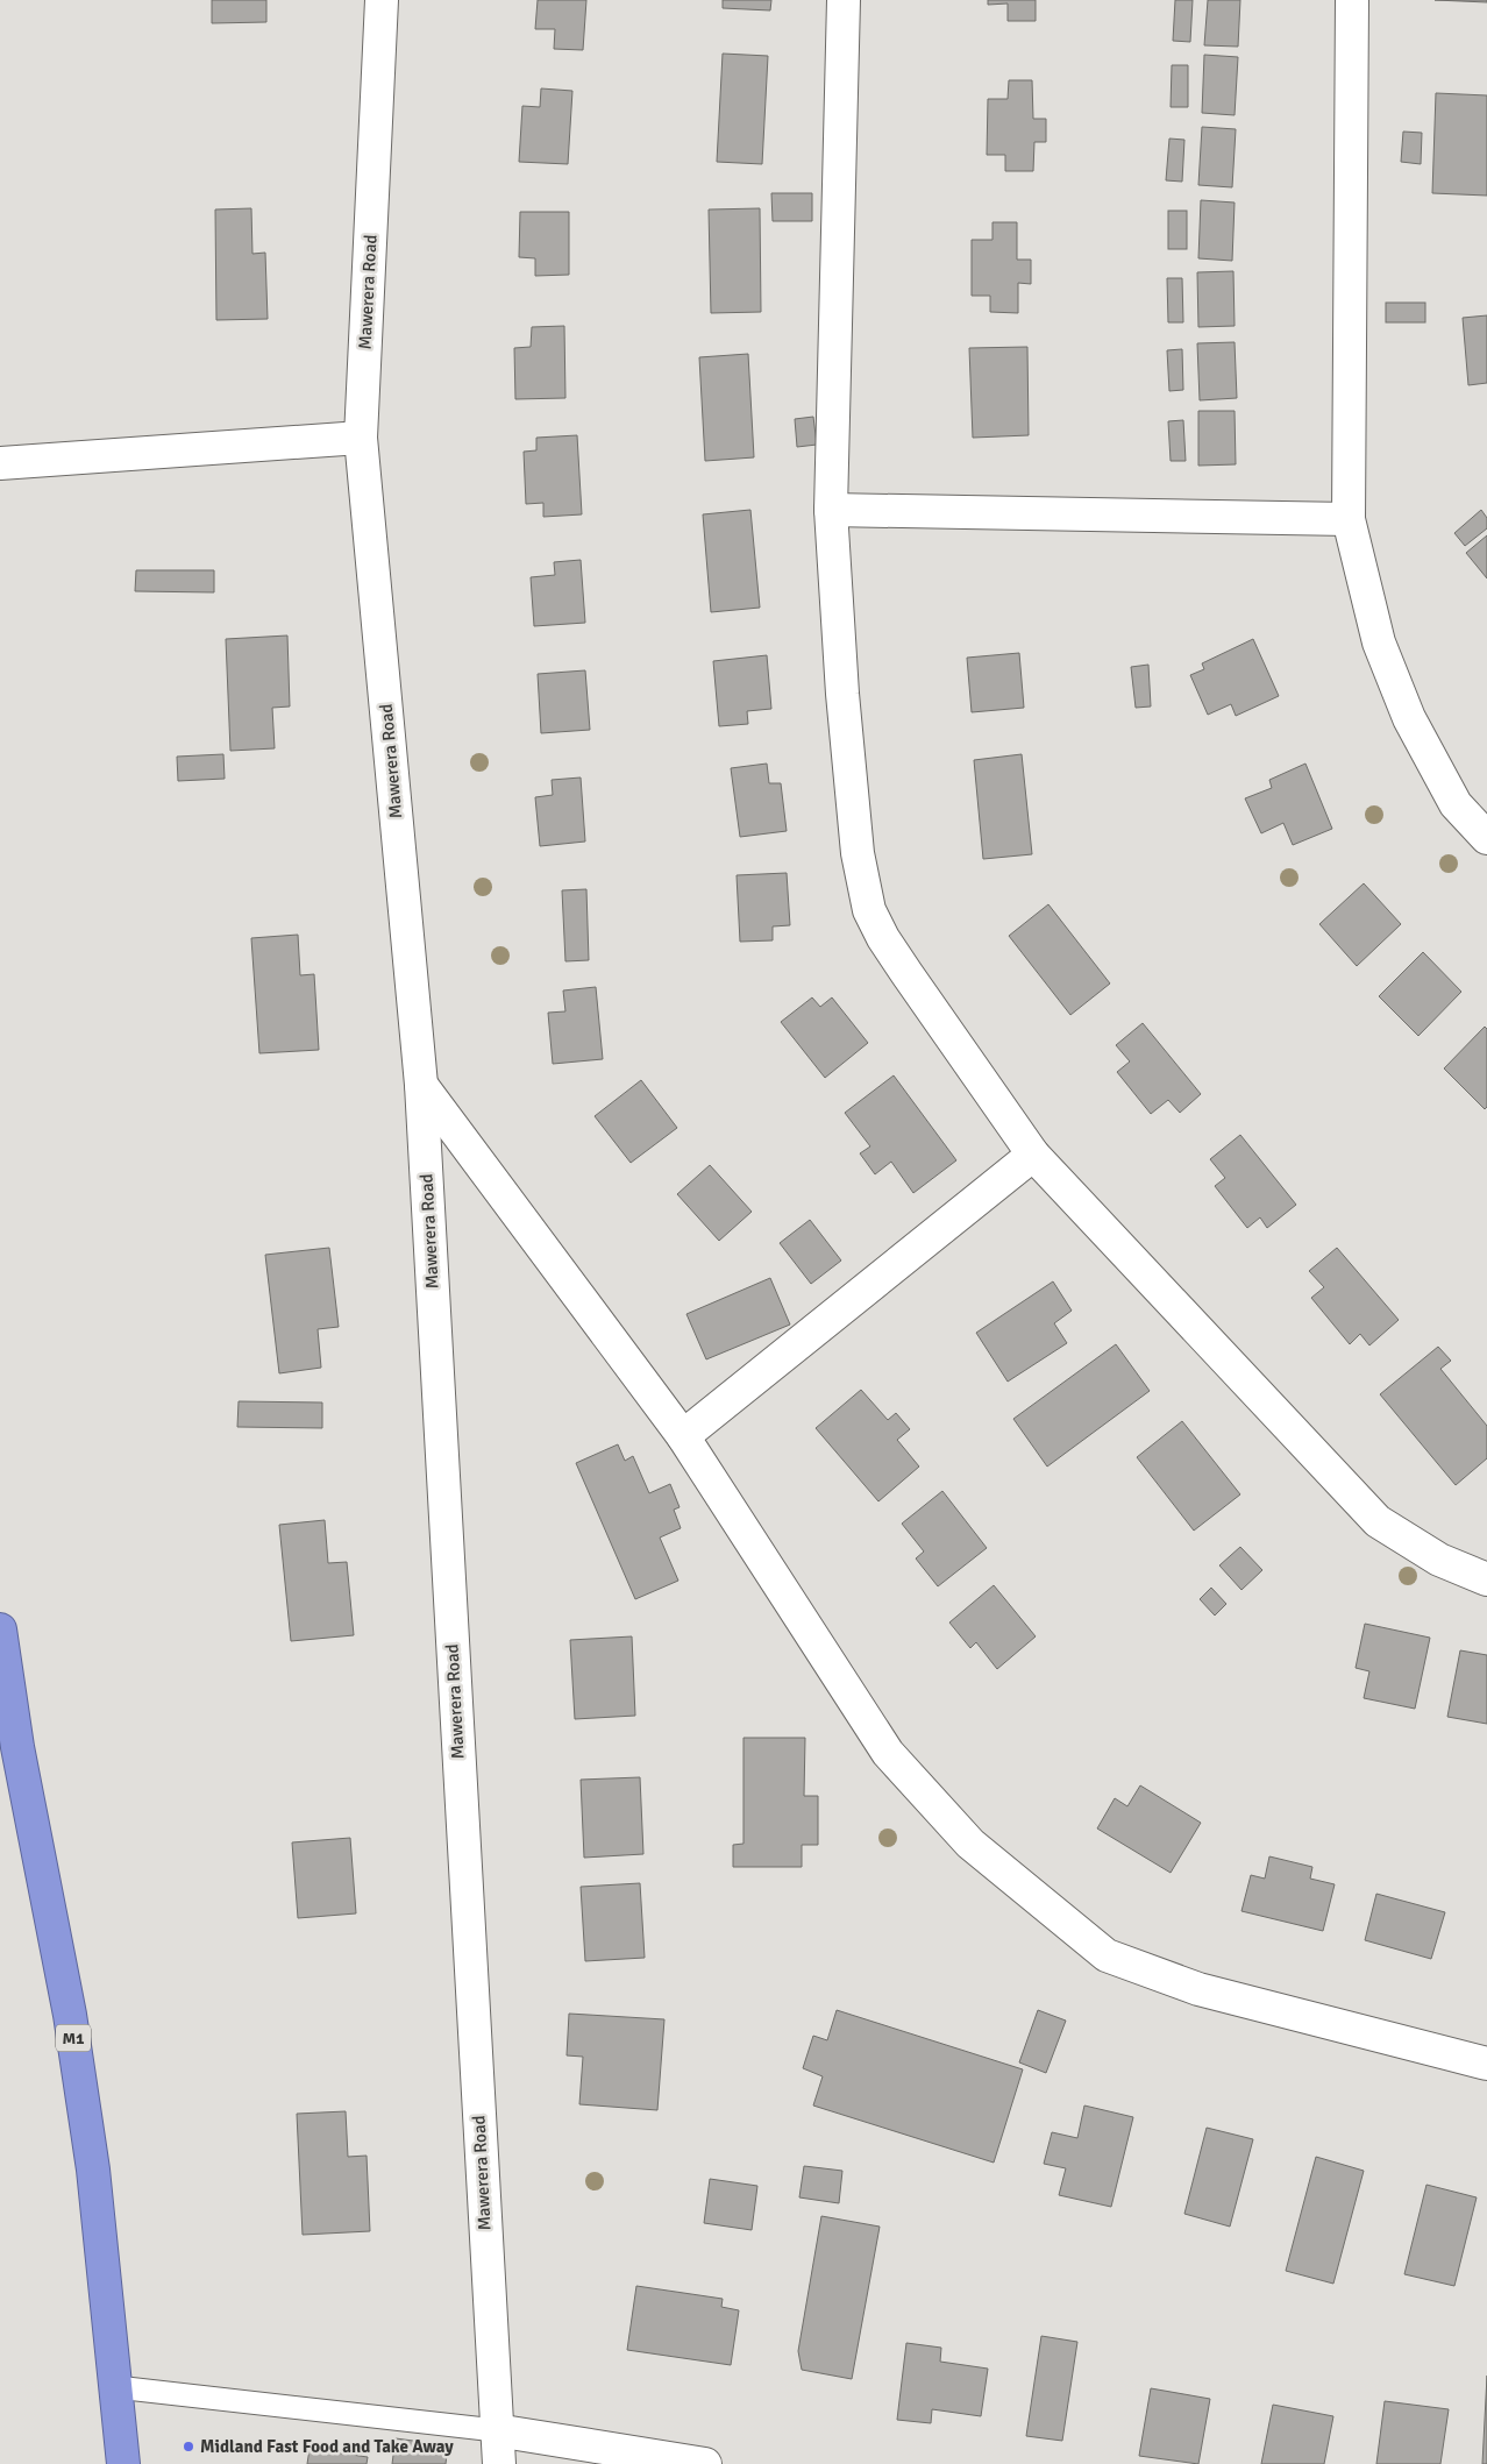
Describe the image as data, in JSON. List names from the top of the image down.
{
  "streets": {
    "highway": ["M1"],
    "street": ["Mawerera Road"]
  },
  "places": ["Midland Fast Food and Take Away"]
}
